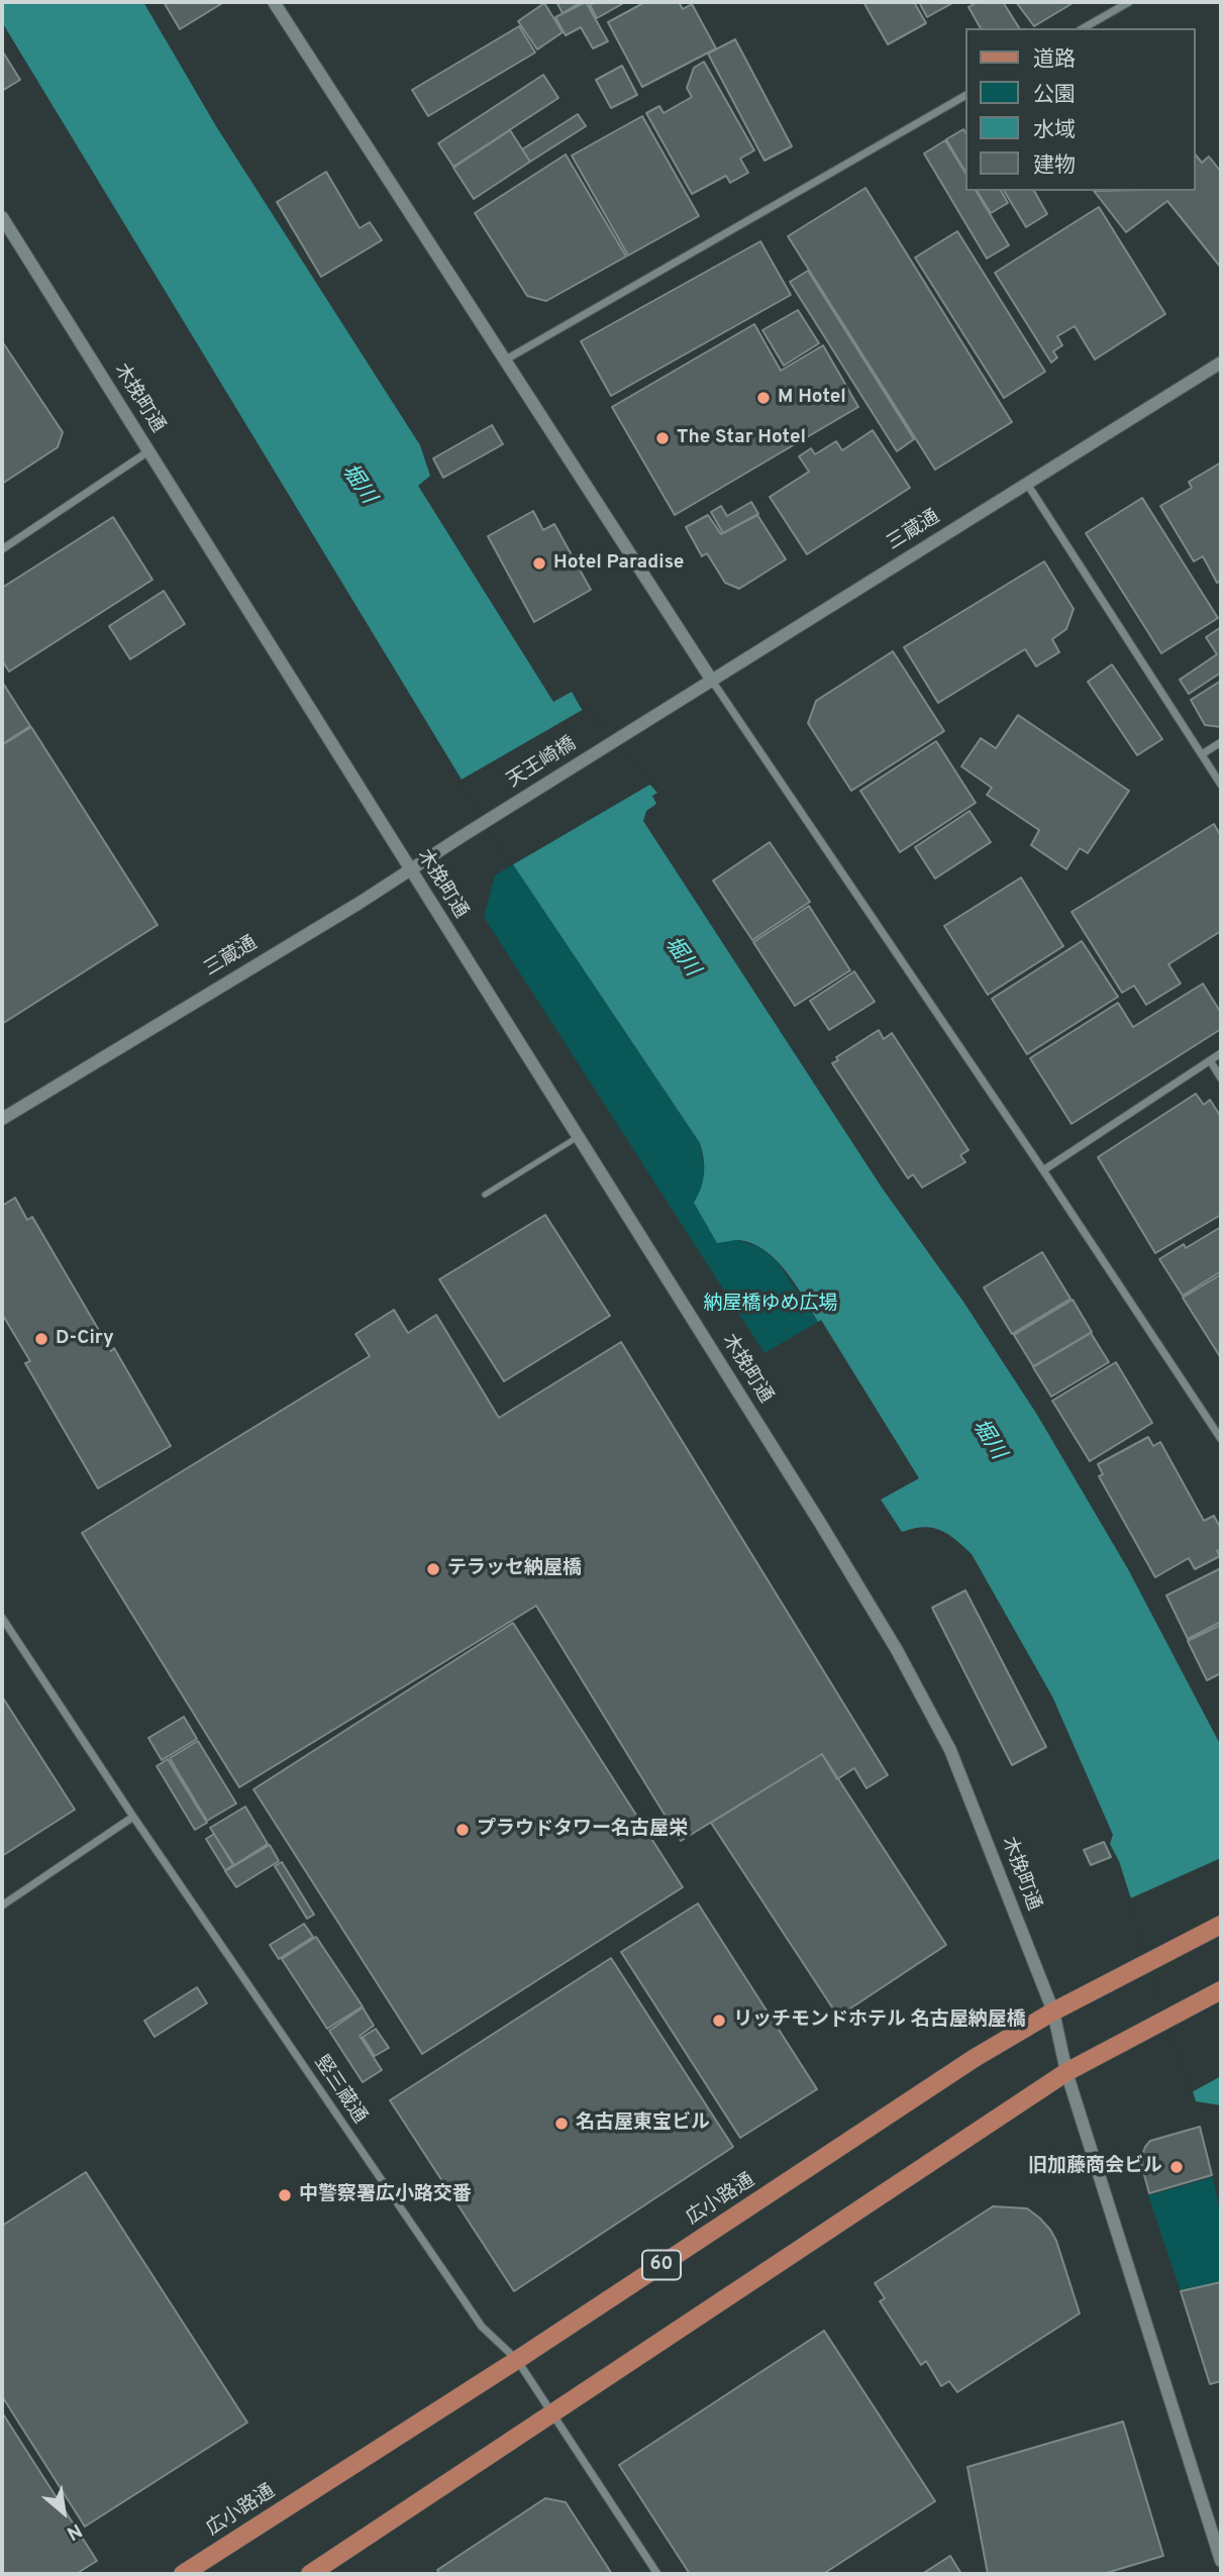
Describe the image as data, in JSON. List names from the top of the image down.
{
  "streets": {
    "main road": ["広小路通", "60"],
    "street": [
      "木挽町通",
      "三蔵通",
      "天王崎橋",
      "竪三蔵通"
    ]
  },
  "crossings": [
    ["木挽町通", "三蔵通"],
    ["木挽町通", "広小路通"],
    ["三蔵通", "天王崎橋"],
    ["竪三蔵通", "広小路通"]
  ],
  "water": ["堀川"],
  "parks": ["納屋橋ゆめ広場"],
  "places": [
    "M Hotel",
    "The Star Hotel",
    "Hotel Paradise",
    "D-Ciry",
    "テラッセ納屋橋",
    "プラウドタワー名古屋栄",
    "リッチモンドホテル 名古屋納屋橋",
    "名古屋東宝ビル",
    "旧加藤商会ビル",
    "中警察署広小路交番"
  ],
  "legend": [
    "道路",
    "公園",
    "水域",
    "建物"
  ],
  "north": "bottom right"
}
